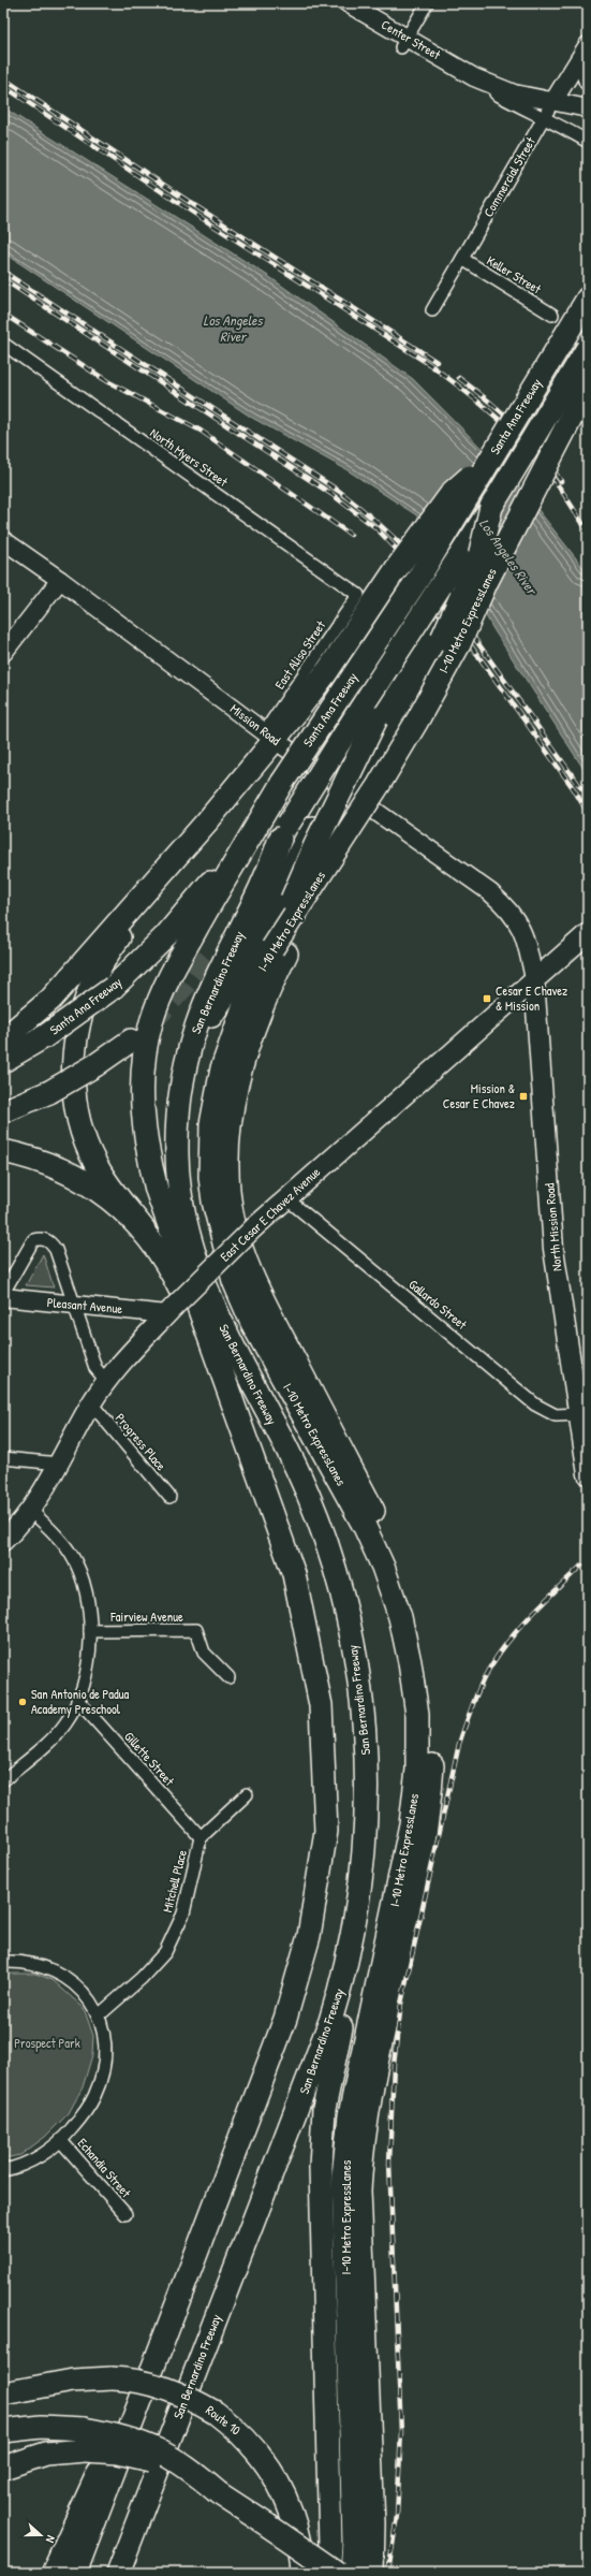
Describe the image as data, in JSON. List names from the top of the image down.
{
  "streets": {
    "highway": [
      "Santa Ana Freeway",
      "I-10 Metro ExpressLanes",
      "San Bernardino Freeway",
      "Route 10"
    ],
    "main road": [
      "Center Street",
      "Commercial Street",
      "Mission Road",
      "East Cesar E Chavez Avenue",
      "North Mission Road",
      "Pleasant Avenue"
    ],
    "street": [
      "Keller Street",
      "North Myers Street",
      "East Aliso Street",
      "Gallardo Street",
      "Progress Place",
      "Fairview Avenue",
      "Gillette Street",
      "Mitchell Place",
      "Echandia Street"
    ]
  },
  "crossings": [
    ["Center Street", "Commercial Street"],
    ["Commercial Street", "Keller Street"],
    ["Santa Ana Freeway", "San Bernardino Freeway"],
    ["North Myers Street", "East Aliso Street"],
    ["East Aliso Street", "Mission Road"],
    ["Mission Road", "East Cesar E Chavez Avenue"],
    ["Mission Road", "North Mission Road"],
    ["East Cesar E Chavez Avenue", "North Mission Road"],
    ["East Cesar E Chavez Avenue", "Gallardo Street"],
    ["East Cesar E Chavez Avenue", "Pleasant Avenue"],
    ["East Cesar E Chavez Avenue", "Progress Place"],
    ["North Mission Road", "Gallardo Street"],
    ["Gillette Street", "Mitchell Place"],
    ["Mitchell Place", "Echandia Street"]
  ],
  "water": ["Los Angeles River"],
  "parks": ["Prospect Park"],
  "places": {
    "transit": ["Cesar E Chavez & Mission", "Mission & Cesar E Chavez"],
    "other": ["San Antonio de Padua Academy Preschool"]
  },
  "north": "right"
}
